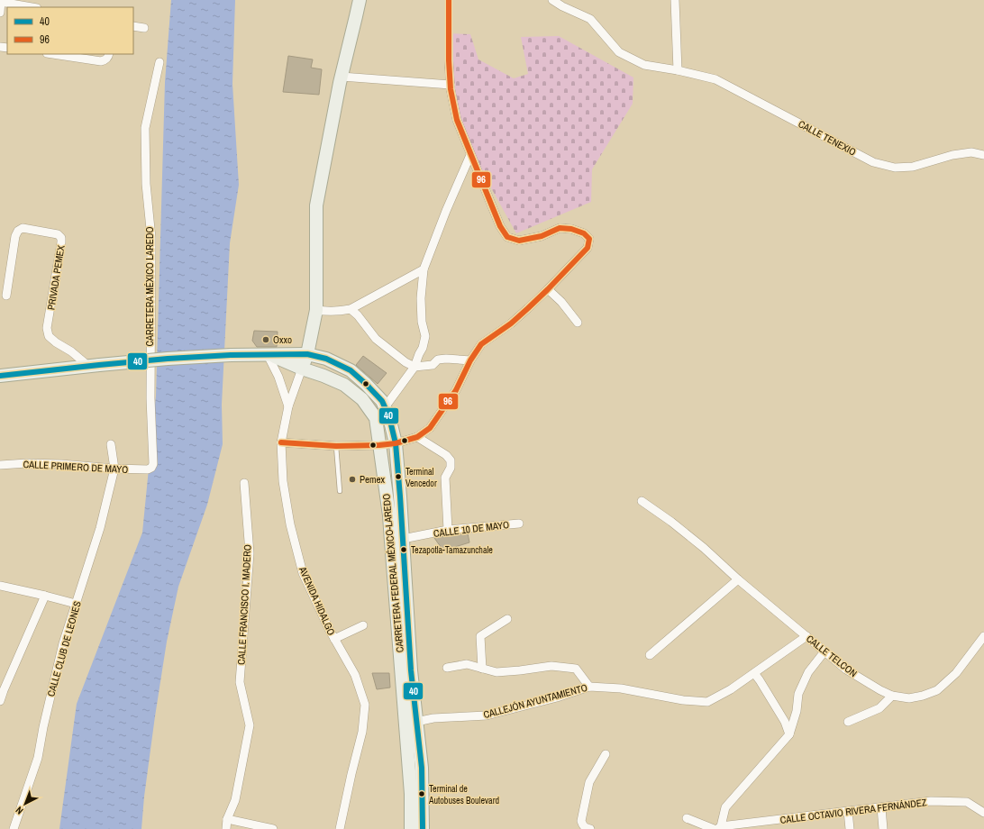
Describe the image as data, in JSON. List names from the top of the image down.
{
  "streets": {
    "main road": ["CARRETERA FEDERAL MÉXICO-LAREDO"],
    "street": [
      "CALLE TENEXIO",
      "PRIVADA PEMEX",
      "CARRETERA MÉXICO LAREDO",
      "CALLE PRIMERO DE MAYO",
      "CALLE 10 DE MAYO",
      "AVENIDA HIDALGO",
      "CALLE FRANCISCO I. MADERO",
      "CALLE CLUB DE LEONES",
      "CALLE TELCON",
      "CALLEJÓN AYUNTAMIENTO",
      "CALLE OCTAVIO RIVERA FERNÁNDEZ"
    ]
  },
  "crossings": [
    ["CARRETERA MÉXICO LAREDO", "CALLE PRIMERO DE MAYO"],
    ["CALLE PRIMERO DE MAYO", "CALLE CLUB DE LEONES"],
    ["CALLE 10 DE MAYO", "CARRETERA FEDERAL MÉXICO-LAREDO"],
    ["CARRETERA FEDERAL MÉXICO-LAREDO", "AVENIDA HIDALGO"],
    ["CARRETERA FEDERAL MÉXICO-LAREDO", "CALLEJÓN AYUNTAMIENTO"],
    ["CALLE TELCON", "CALLEJÓN AYUNTAMIENTO"]
  ],
  "places": [
    "Oxxo",
    "Terminal Vencedor",
    "Pemex",
    "Tezapotla-Tamazunchale",
    "Terminal de Autobuses Boulevard"
  ],
  "lines": ["transit line 96", "transit line 40"],
  "legend": ["40", "96"],
  "north": "bottom left"
}
